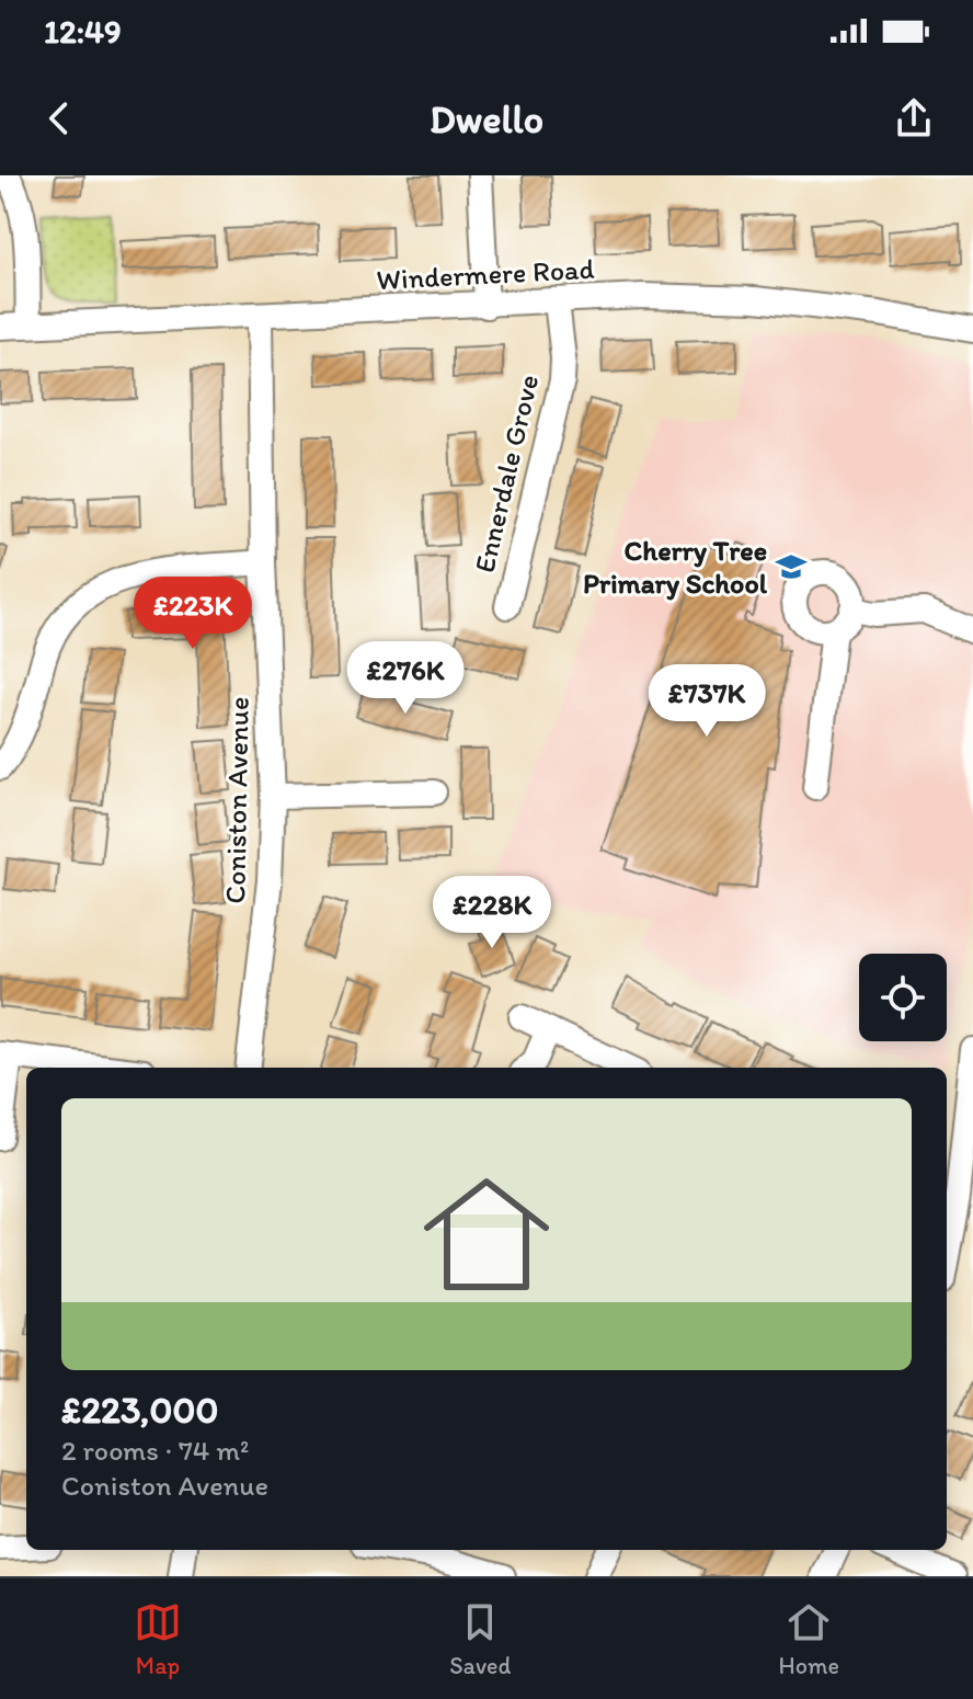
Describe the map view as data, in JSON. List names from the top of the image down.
{
  "streets": {
    "street": ["Windermere Road", "Ennerdale Grove", "Coniston Avenue"]
  },
  "crossings": [
    ["Windermere Road", "Ennerdale Grove"],
    ["Windermere Road", "Coniston Avenue"]
  ],
  "places": {
    "school or university": ["Cherry Tree Primary School"]
  },
  "page": {
    "status": "12:49",
    "header": "Dwello",
    "price": [
      "£223K",
      "£276K",
      "£737K",
      "£228K"
    ],
    "list": [
      {
        "name": "£223,000",
        "note": "2 rooms · 74 m² · Coniston Avenue"
      }
    ],
    "tabs": ["Map", "Saved", "Home"]
  }
}
